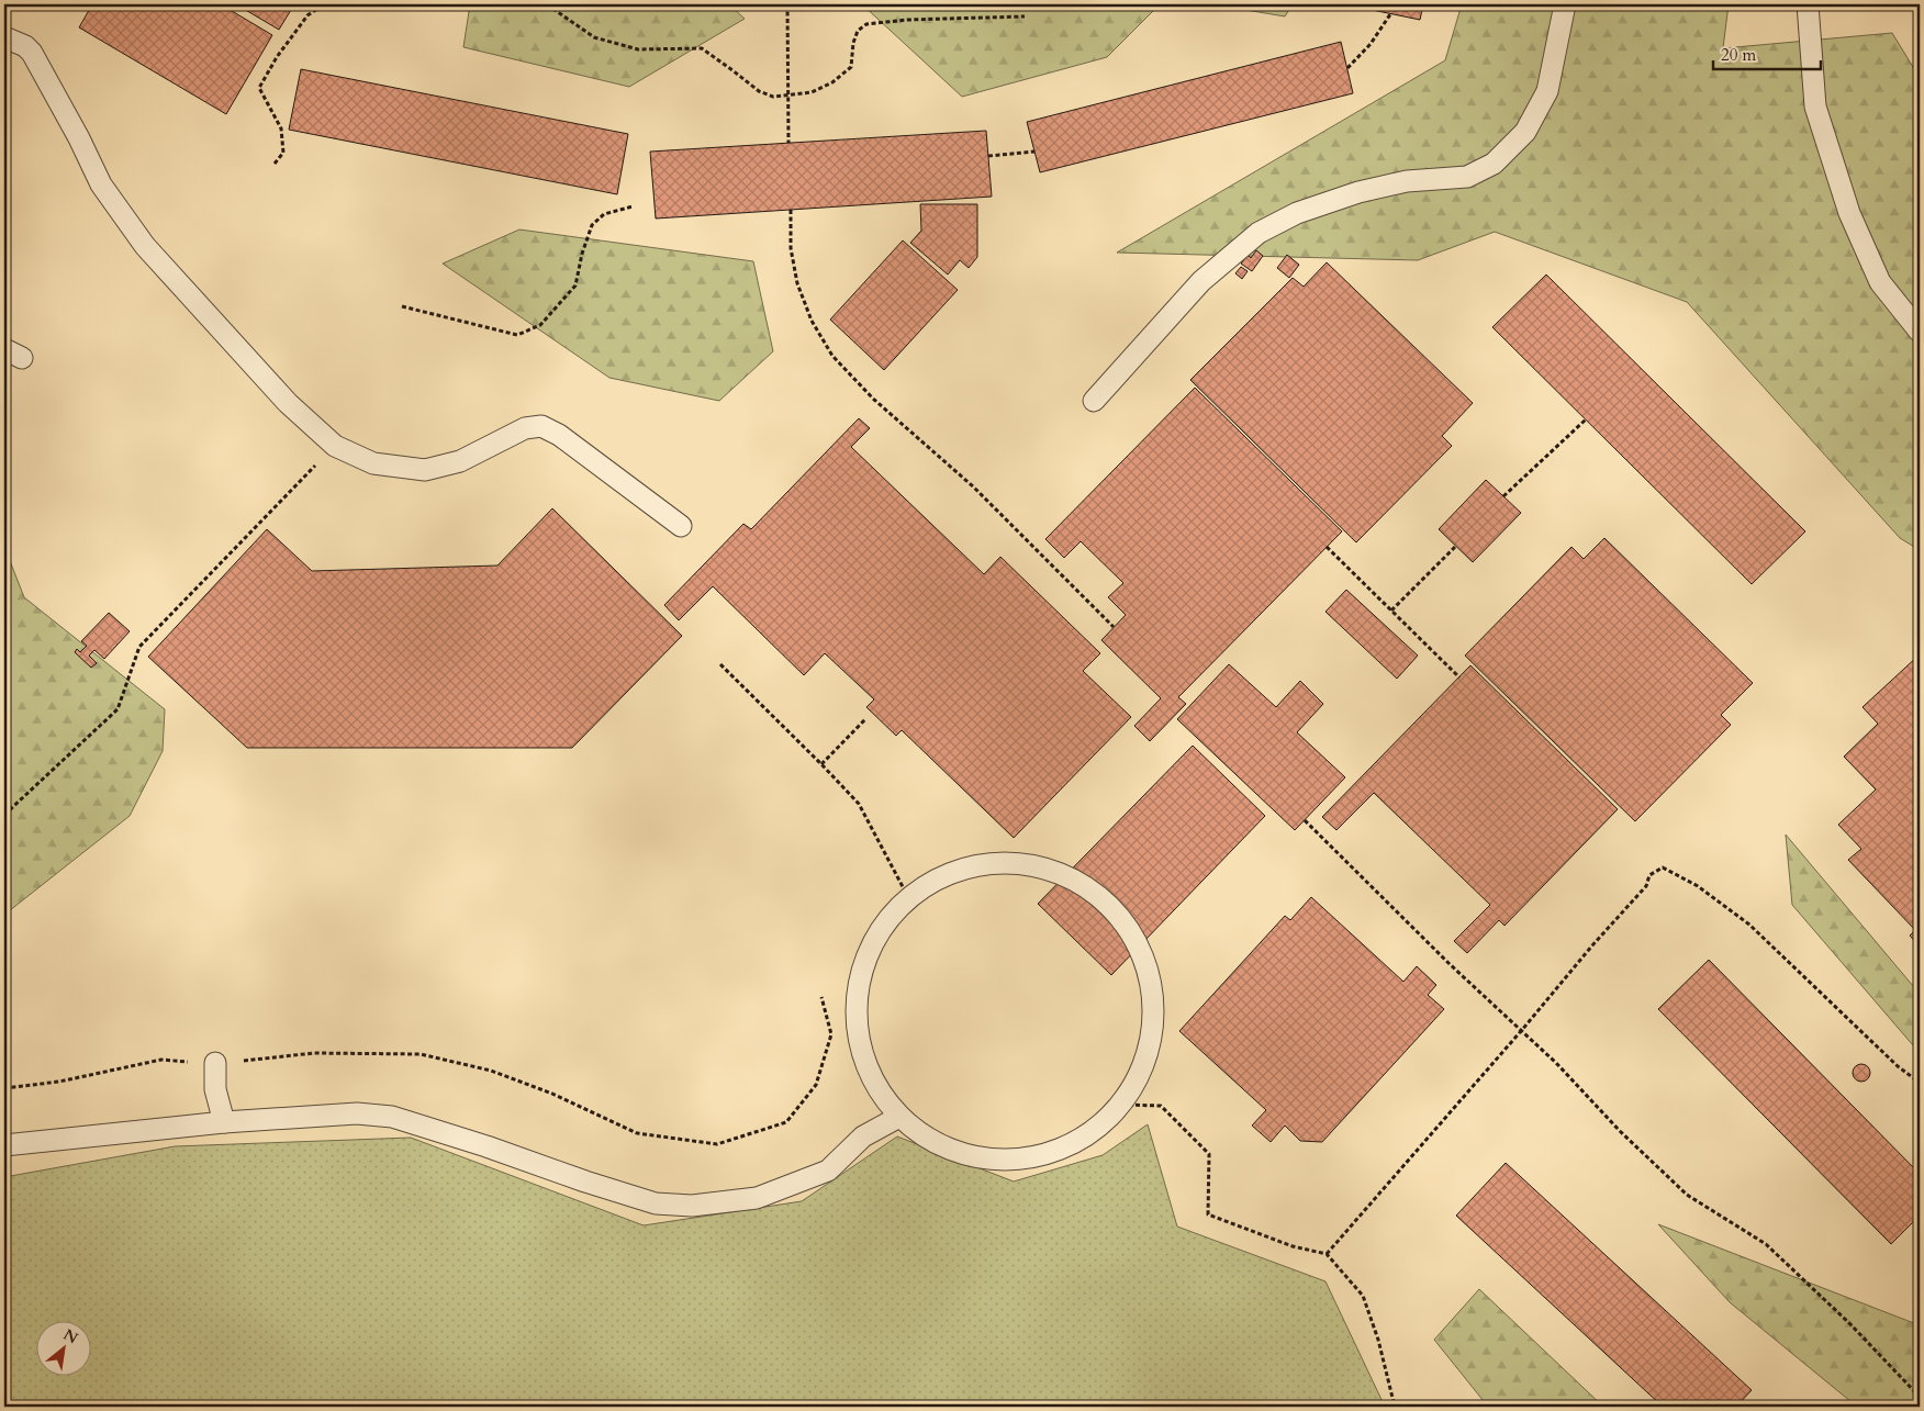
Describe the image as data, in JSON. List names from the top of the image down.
{
  "scale_bar": "20 m",
  "north": "top right"
}
